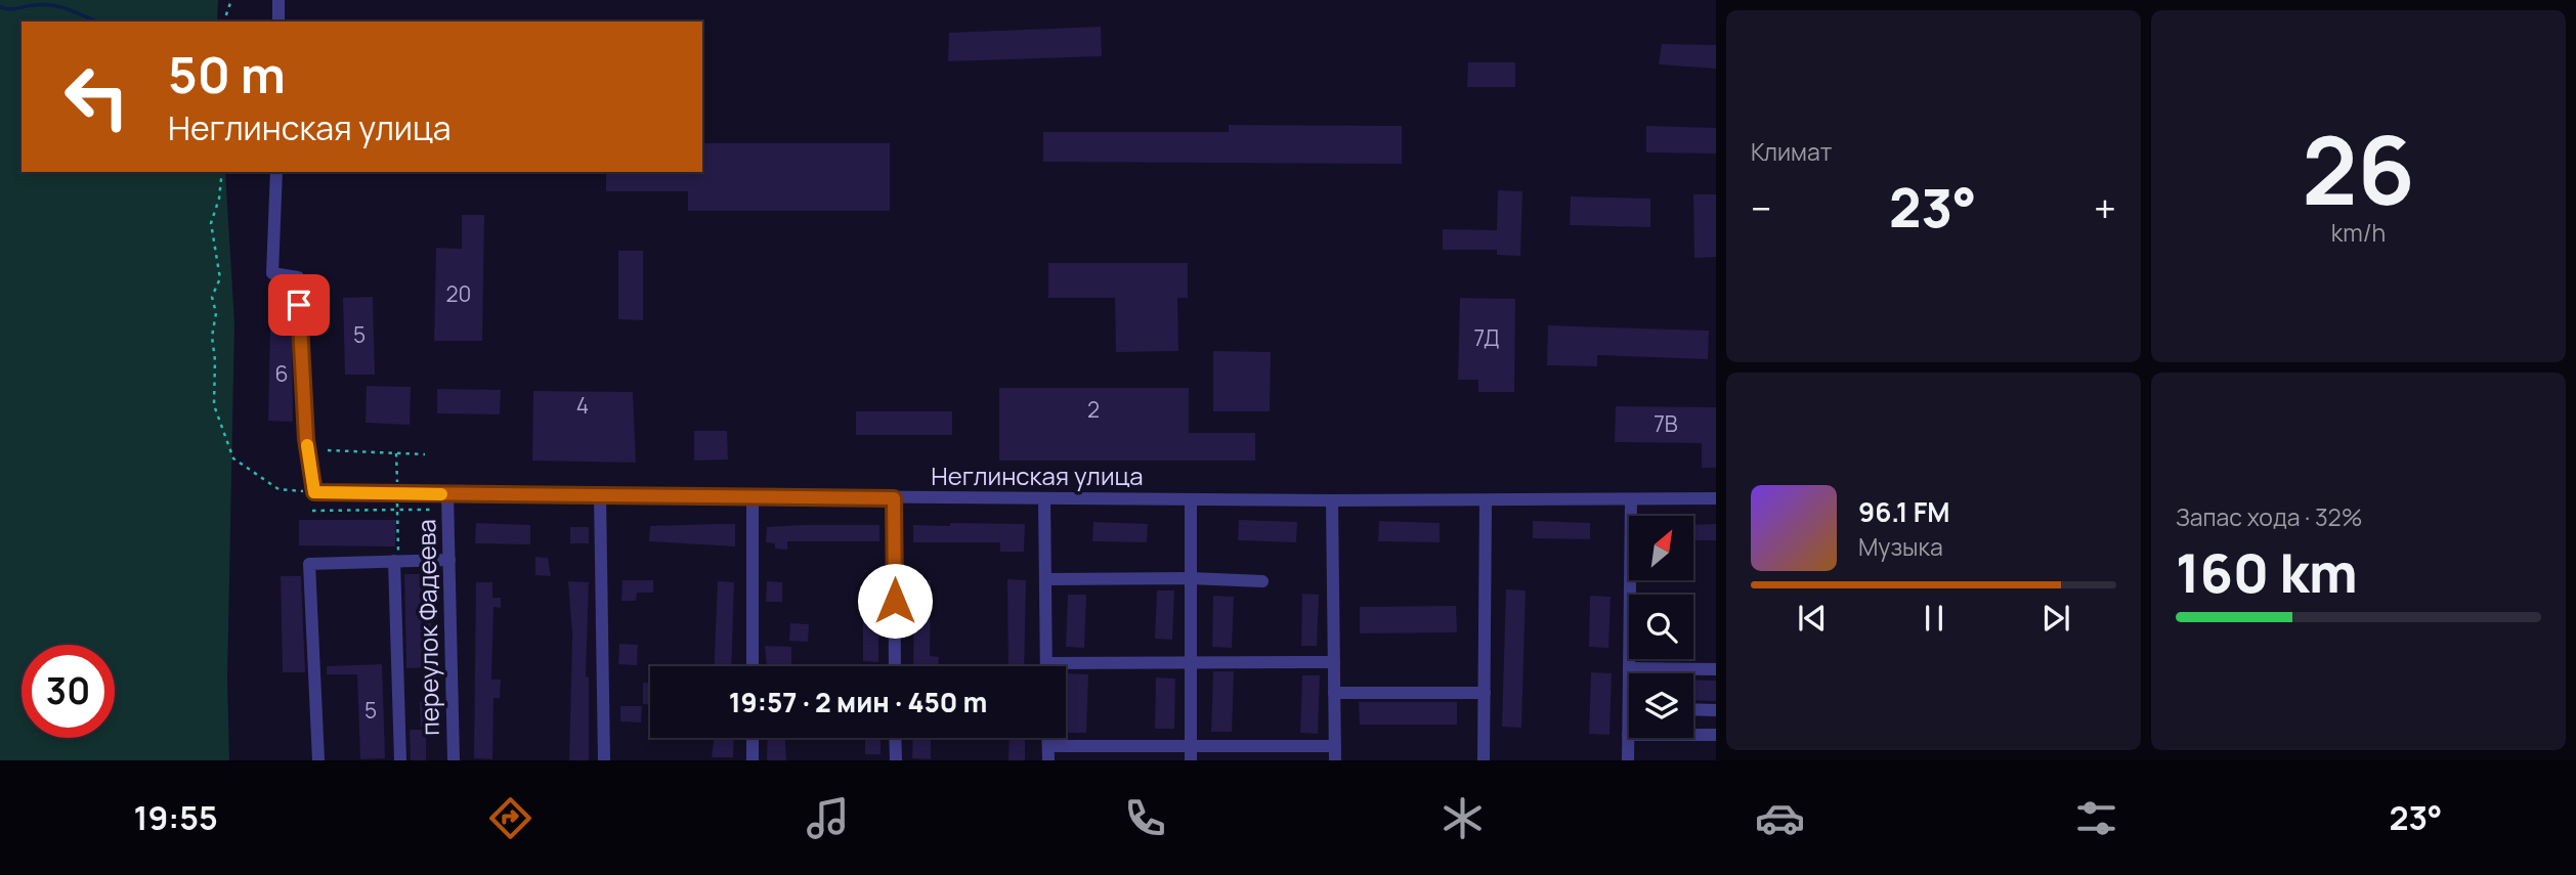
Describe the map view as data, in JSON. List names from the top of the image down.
{
  "streets": {
    "street": ["Неглинская улица", "переулок Фадеева"]
  },
  "crossings": [
    ["Неглинская улица", "переулок Фадеева"]
  ],
  "house_numbers": [
    "20",
    "5",
    "7Д",
    "6",
    "4",
    "2",
    "7В",
    "5"
  ],
  "north": "top right",
  "page": {
    "tile": [
      "Климат",
      ["26", "km/h"],
      ["Запас хода · 32%", "160 km"]
    ],
    "turn": ["50 m", "Неглинская улица"],
    "heat": ["−", "23°", "+"],
    "song": ["96.1 FM", "Музыка"],
    "limit": "30",
    "trip": "19:57 · 2 мин · 450 m",
    "tabs": ["19:55", "23°"]
  }
}
